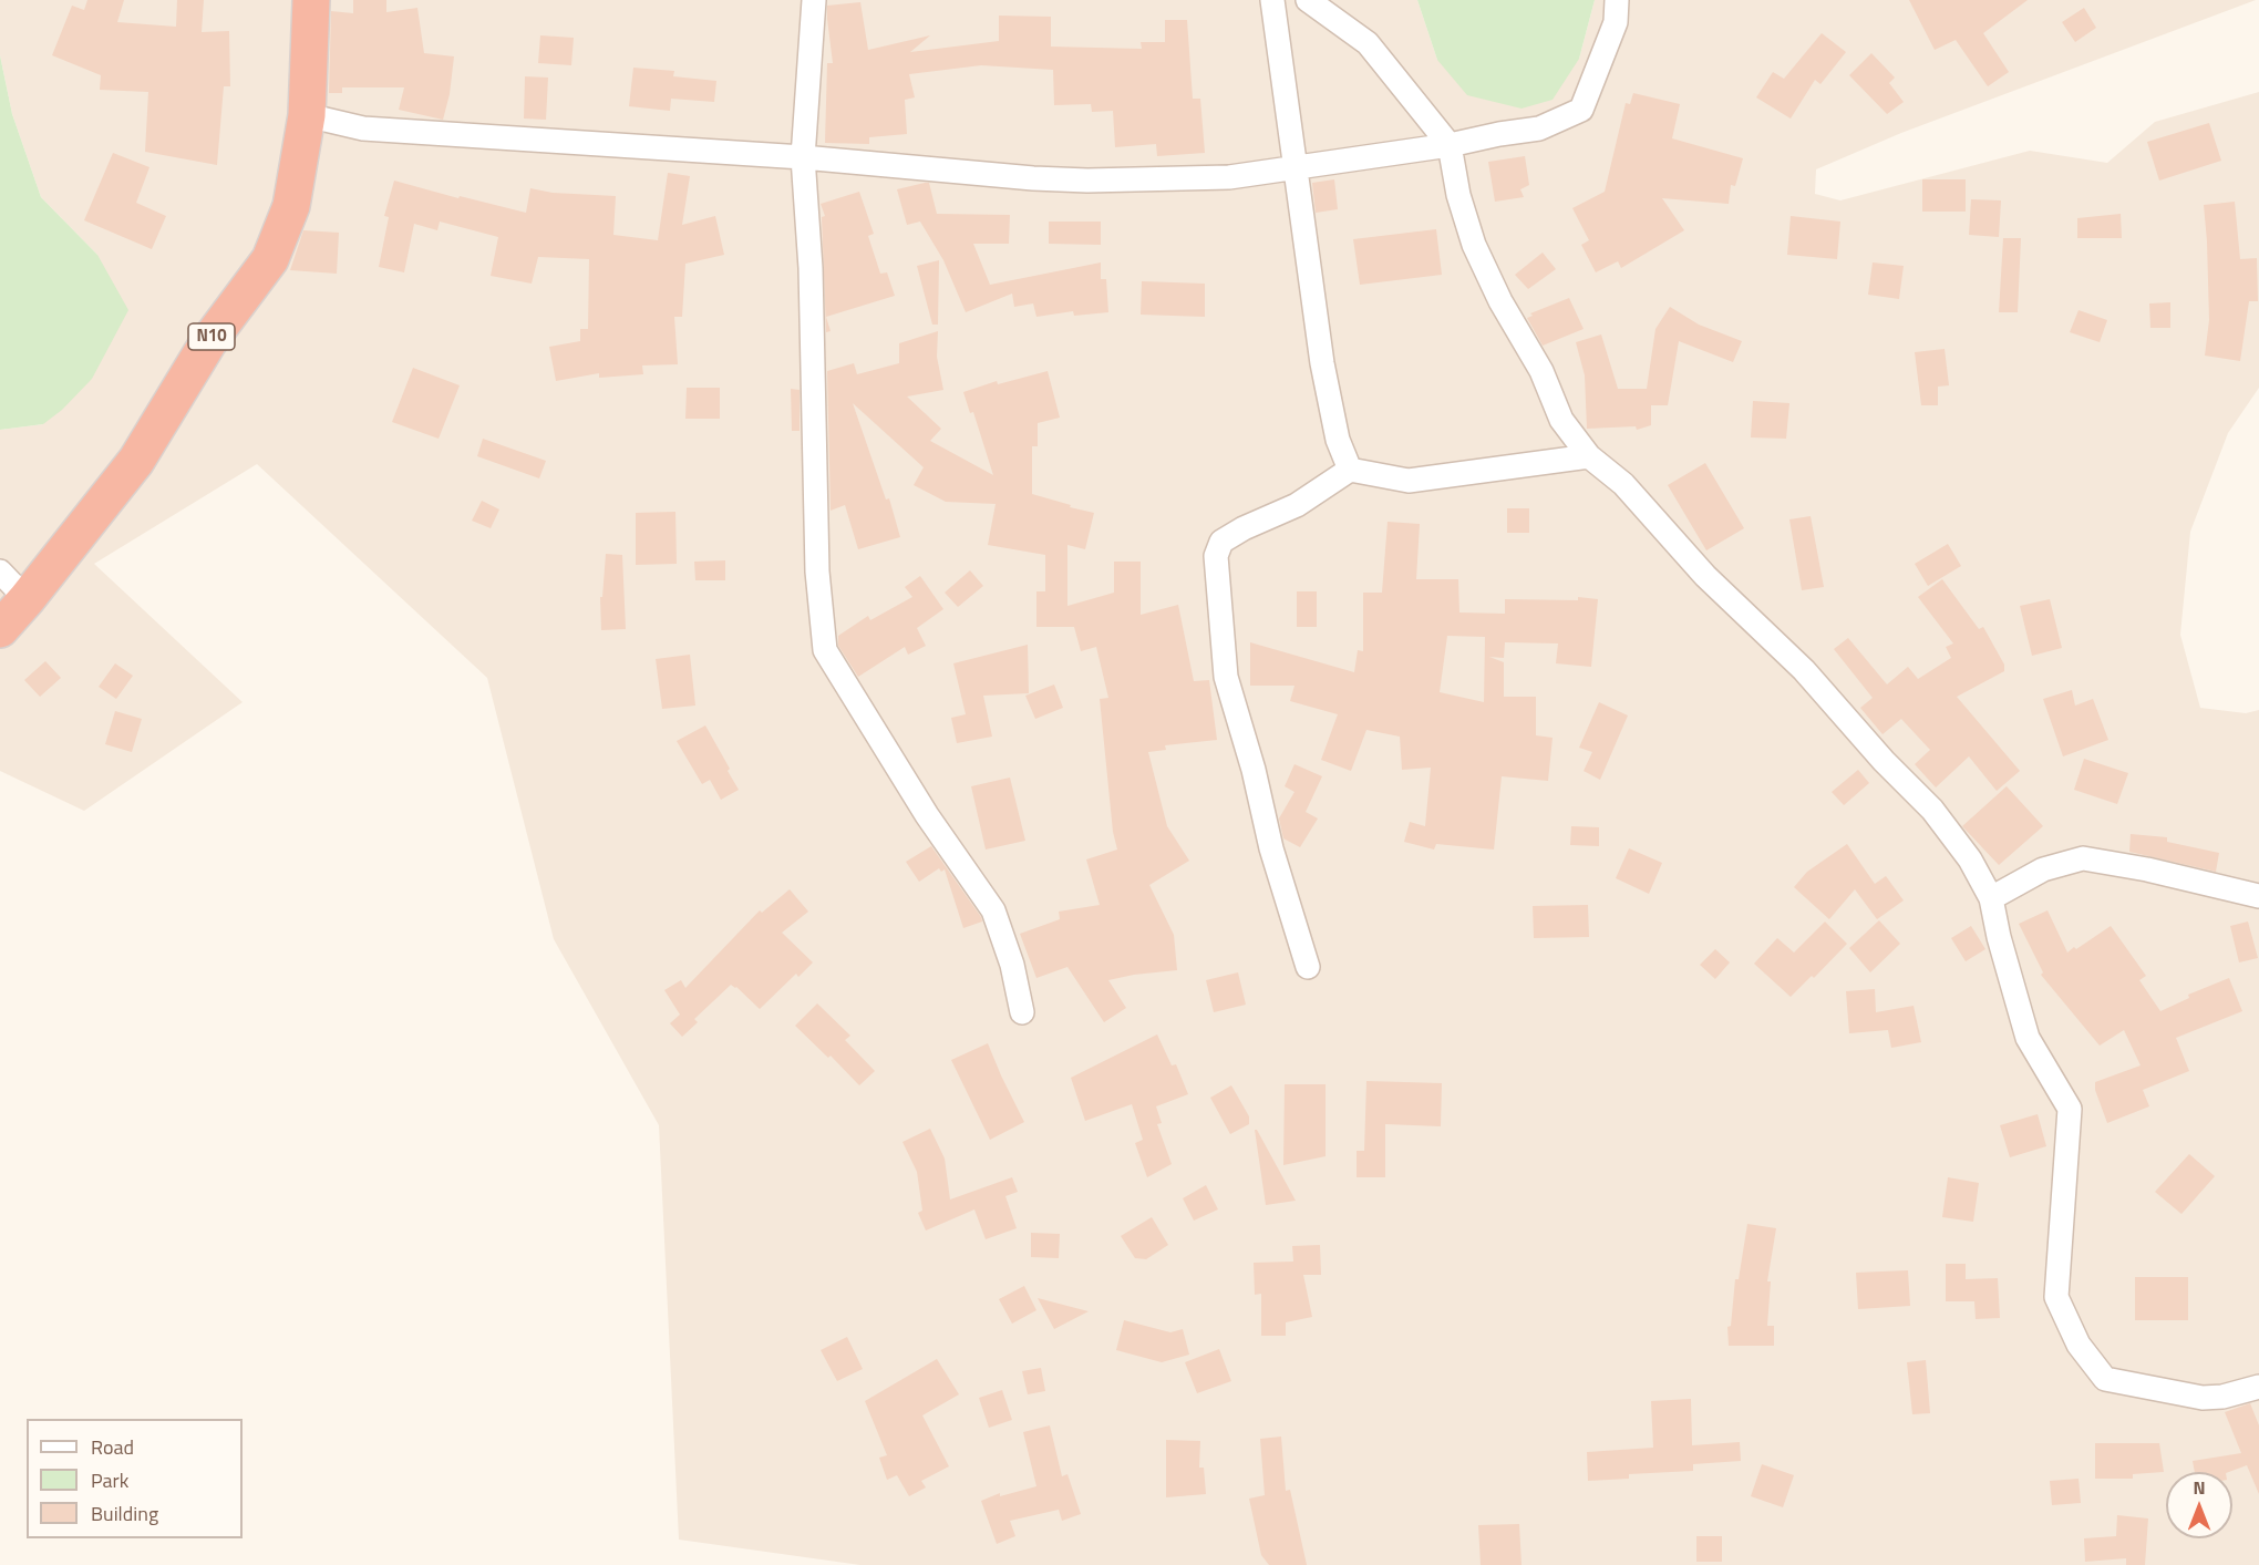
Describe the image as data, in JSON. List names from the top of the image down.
{
  "streets": {
    "highway": ["N10"]
  },
  "legend": ["Road", "Park", "Building"],
  "north": "top"
}
